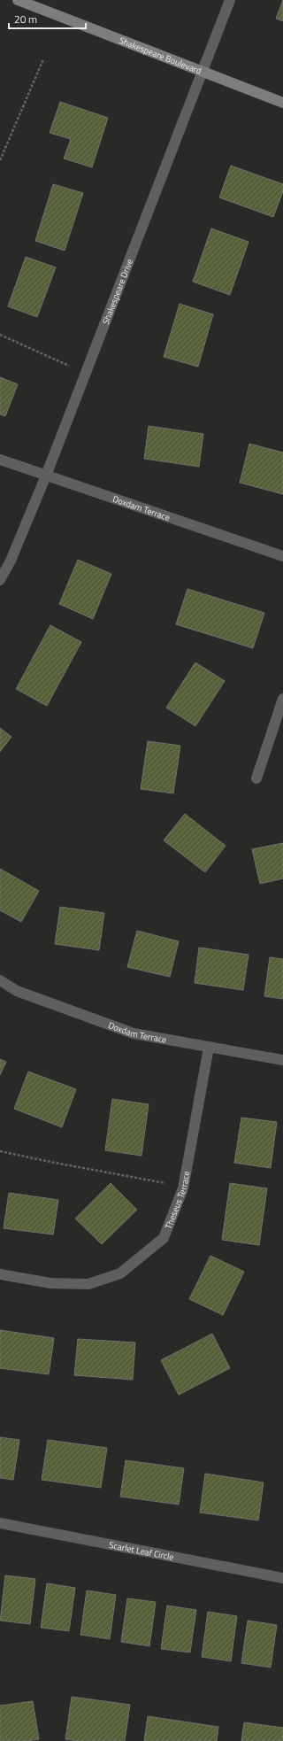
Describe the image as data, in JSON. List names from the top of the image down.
{
  "streets": {
    "street": [
      "Shakespeare Boulevard",
      "Shakespeare Drive",
      "Doxdam Terrace",
      "Theseus Terrace",
      "Scarlet Leaf Circle"
    ]
  },
  "crossings": [
    ["Shakespeare Boulevard", "Shakespeare Drive"],
    ["Shakespeare Drive", "Doxdam Terrace"],
    ["Doxdam Terrace", "Theseus Terrace"]
  ],
  "scale_bar": "20 m"
}
